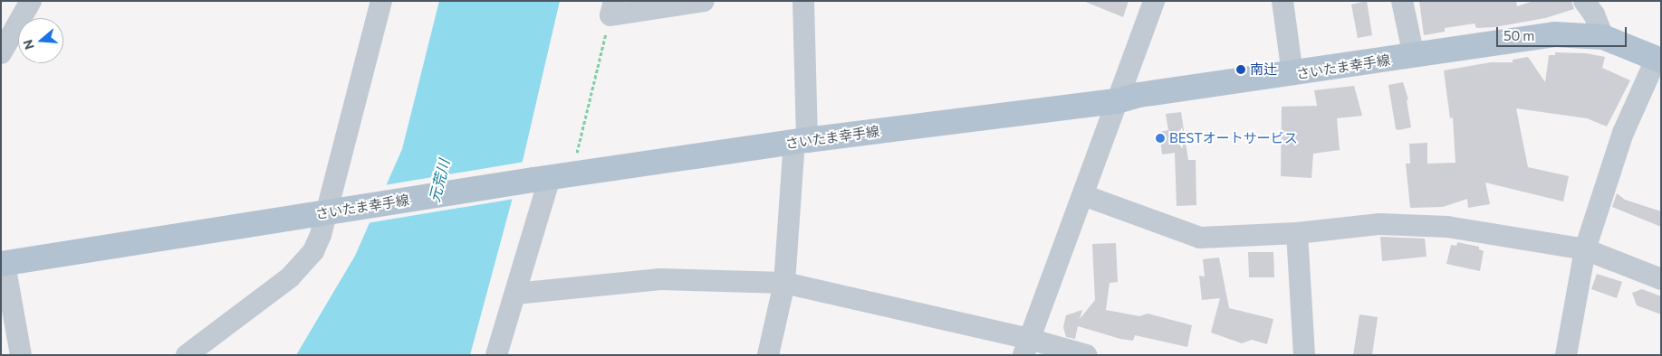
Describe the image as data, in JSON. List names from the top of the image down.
{
  "streets": {
    "main road": ["さいたま幸手線"]
  },
  "water": ["元荒川"],
  "places": ["南辻", "BESTオートサービス"],
  "scale_bar": "50 m",
  "north": "left"
}
